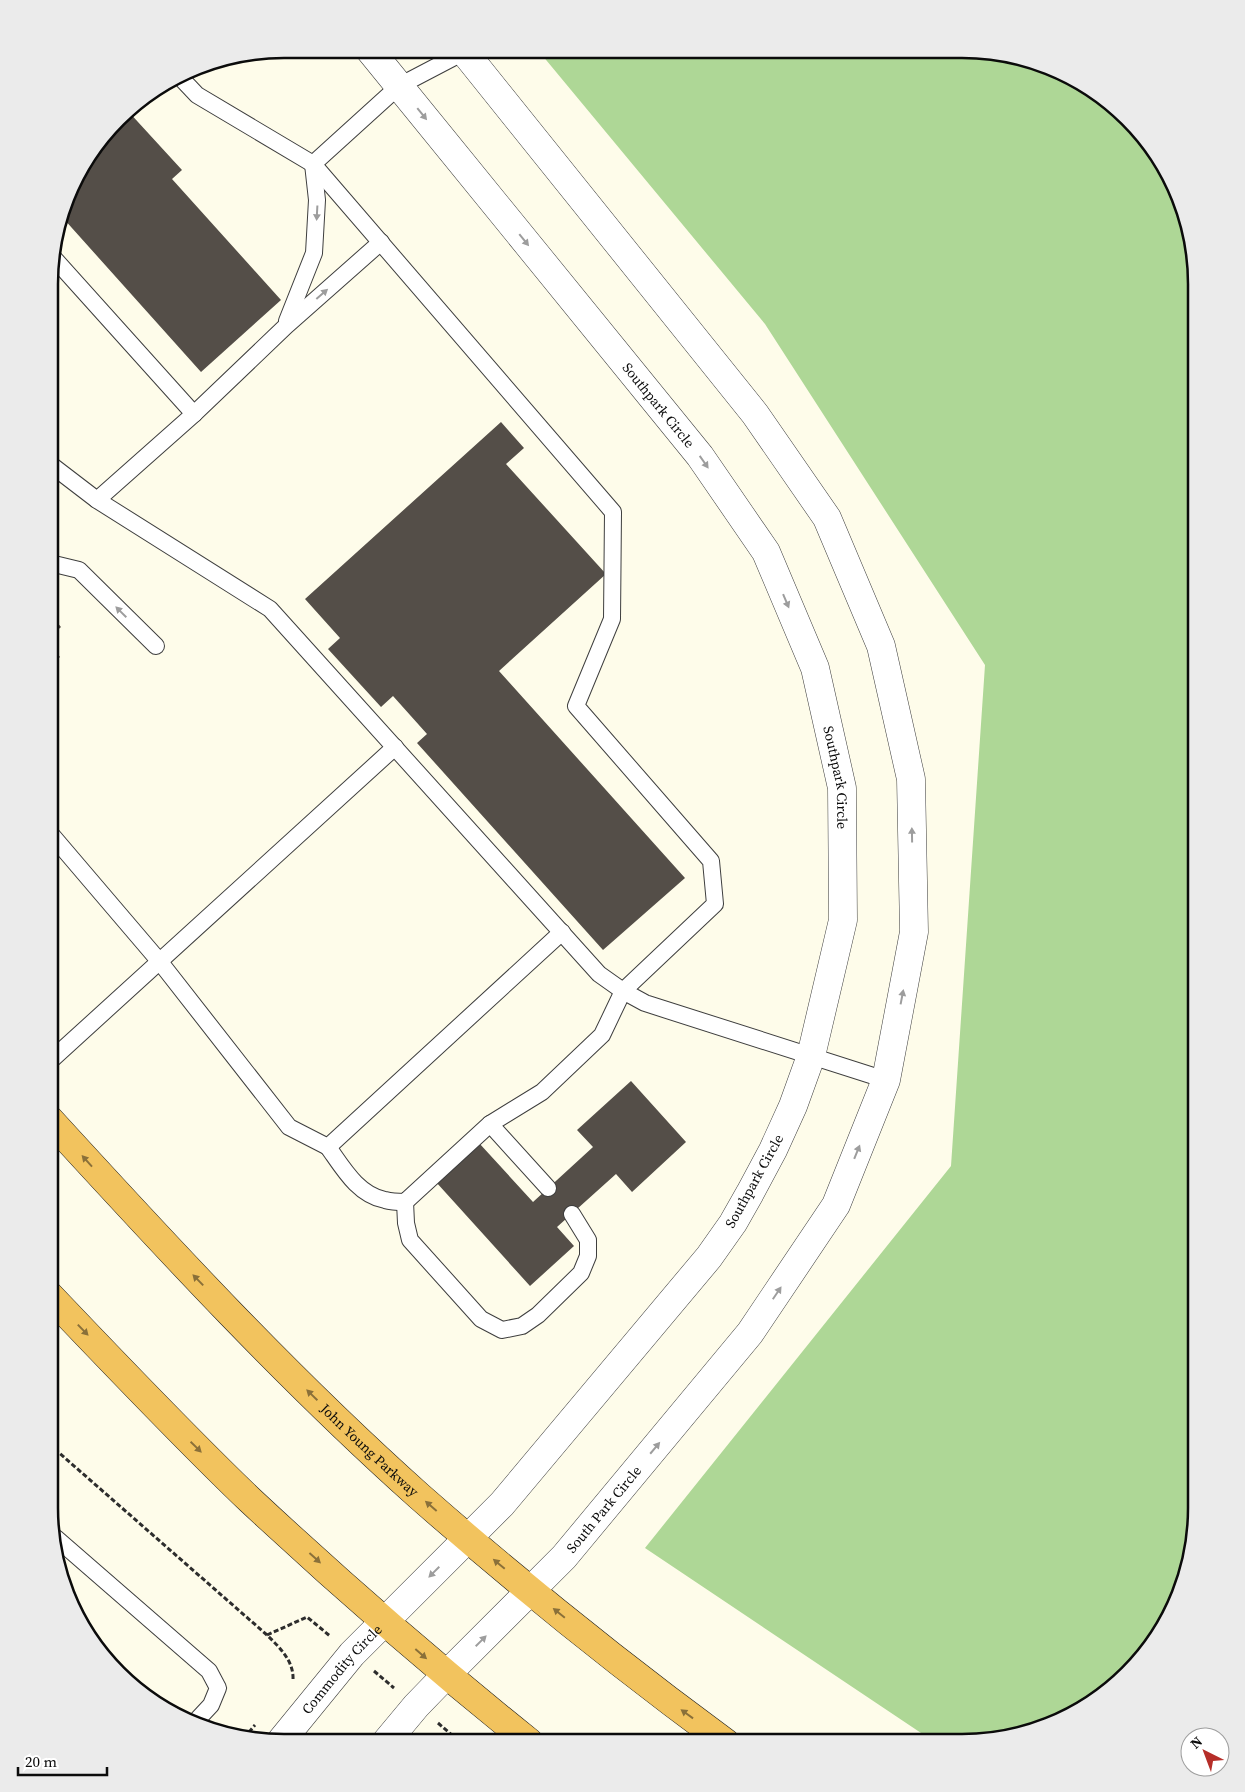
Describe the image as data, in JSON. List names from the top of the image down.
{
  "streets": {
    "highway": ["John Young Parkway"],
    "street": ["Southpark Circle", "South Park Circle", "Commodity Circle"]
  },
  "crossings": [
    ["Southpark Circle", "John Young Parkway"],
    ["John Young Parkway", "South Park Circle"]
  ],
  "one_way": ["South Park Circle"],
  "scale_bar": "20 m",
  "north": "top left"
}
